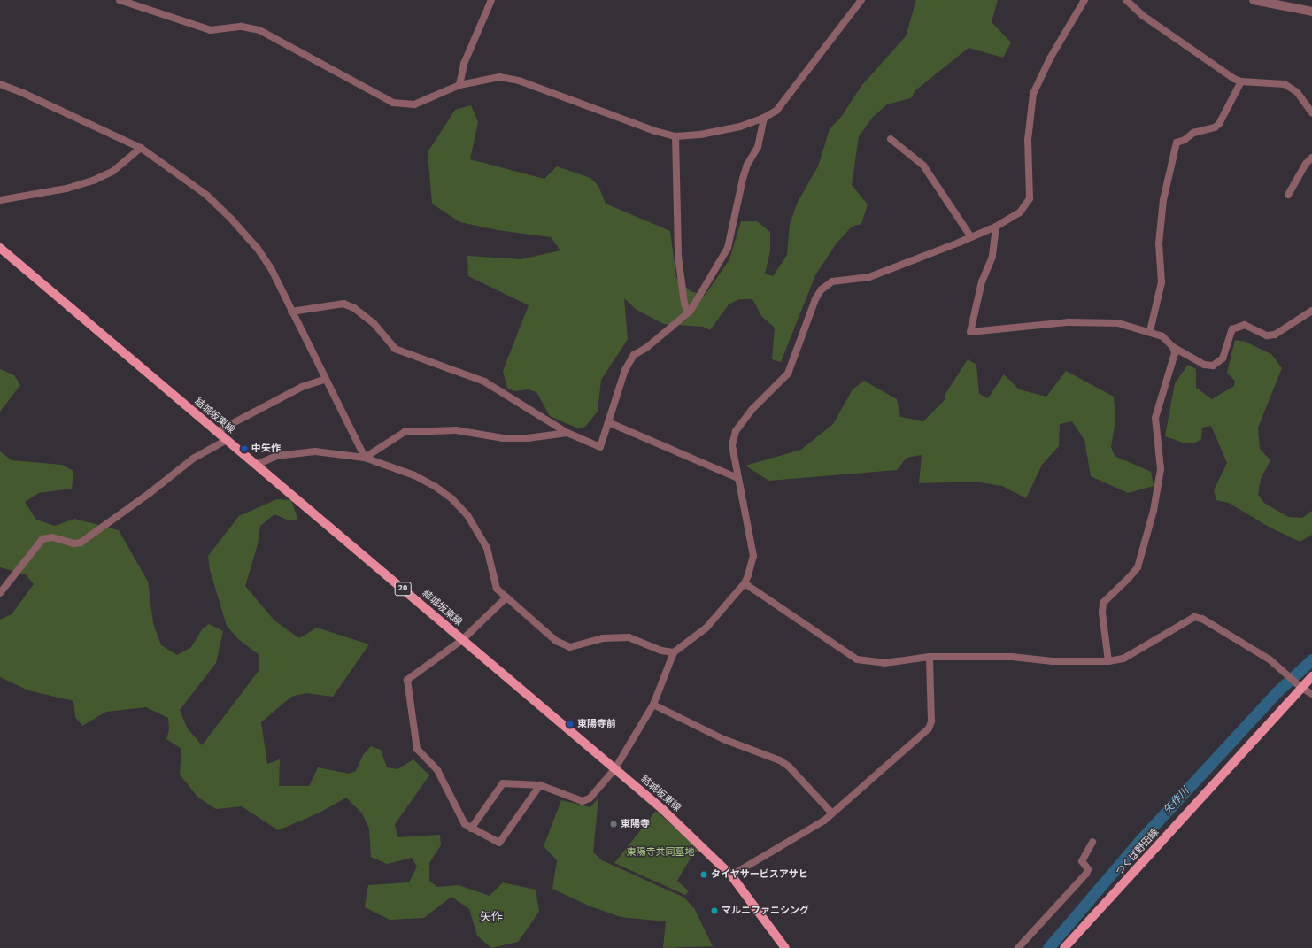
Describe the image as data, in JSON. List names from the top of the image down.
{
  "streets": {
    "main road": ["結城坂東線", "20", "つくば野田線"]
  },
  "districts": ["矢作"],
  "water": ["矢作川"],
  "parks": ["東陽寺共同墓地"],
  "places": [
    "中矢作",
    "東陽寺前",
    "東陽寺",
    "タイヤサービスアサヒ",
    "マルニファニシング"
  ]
}
